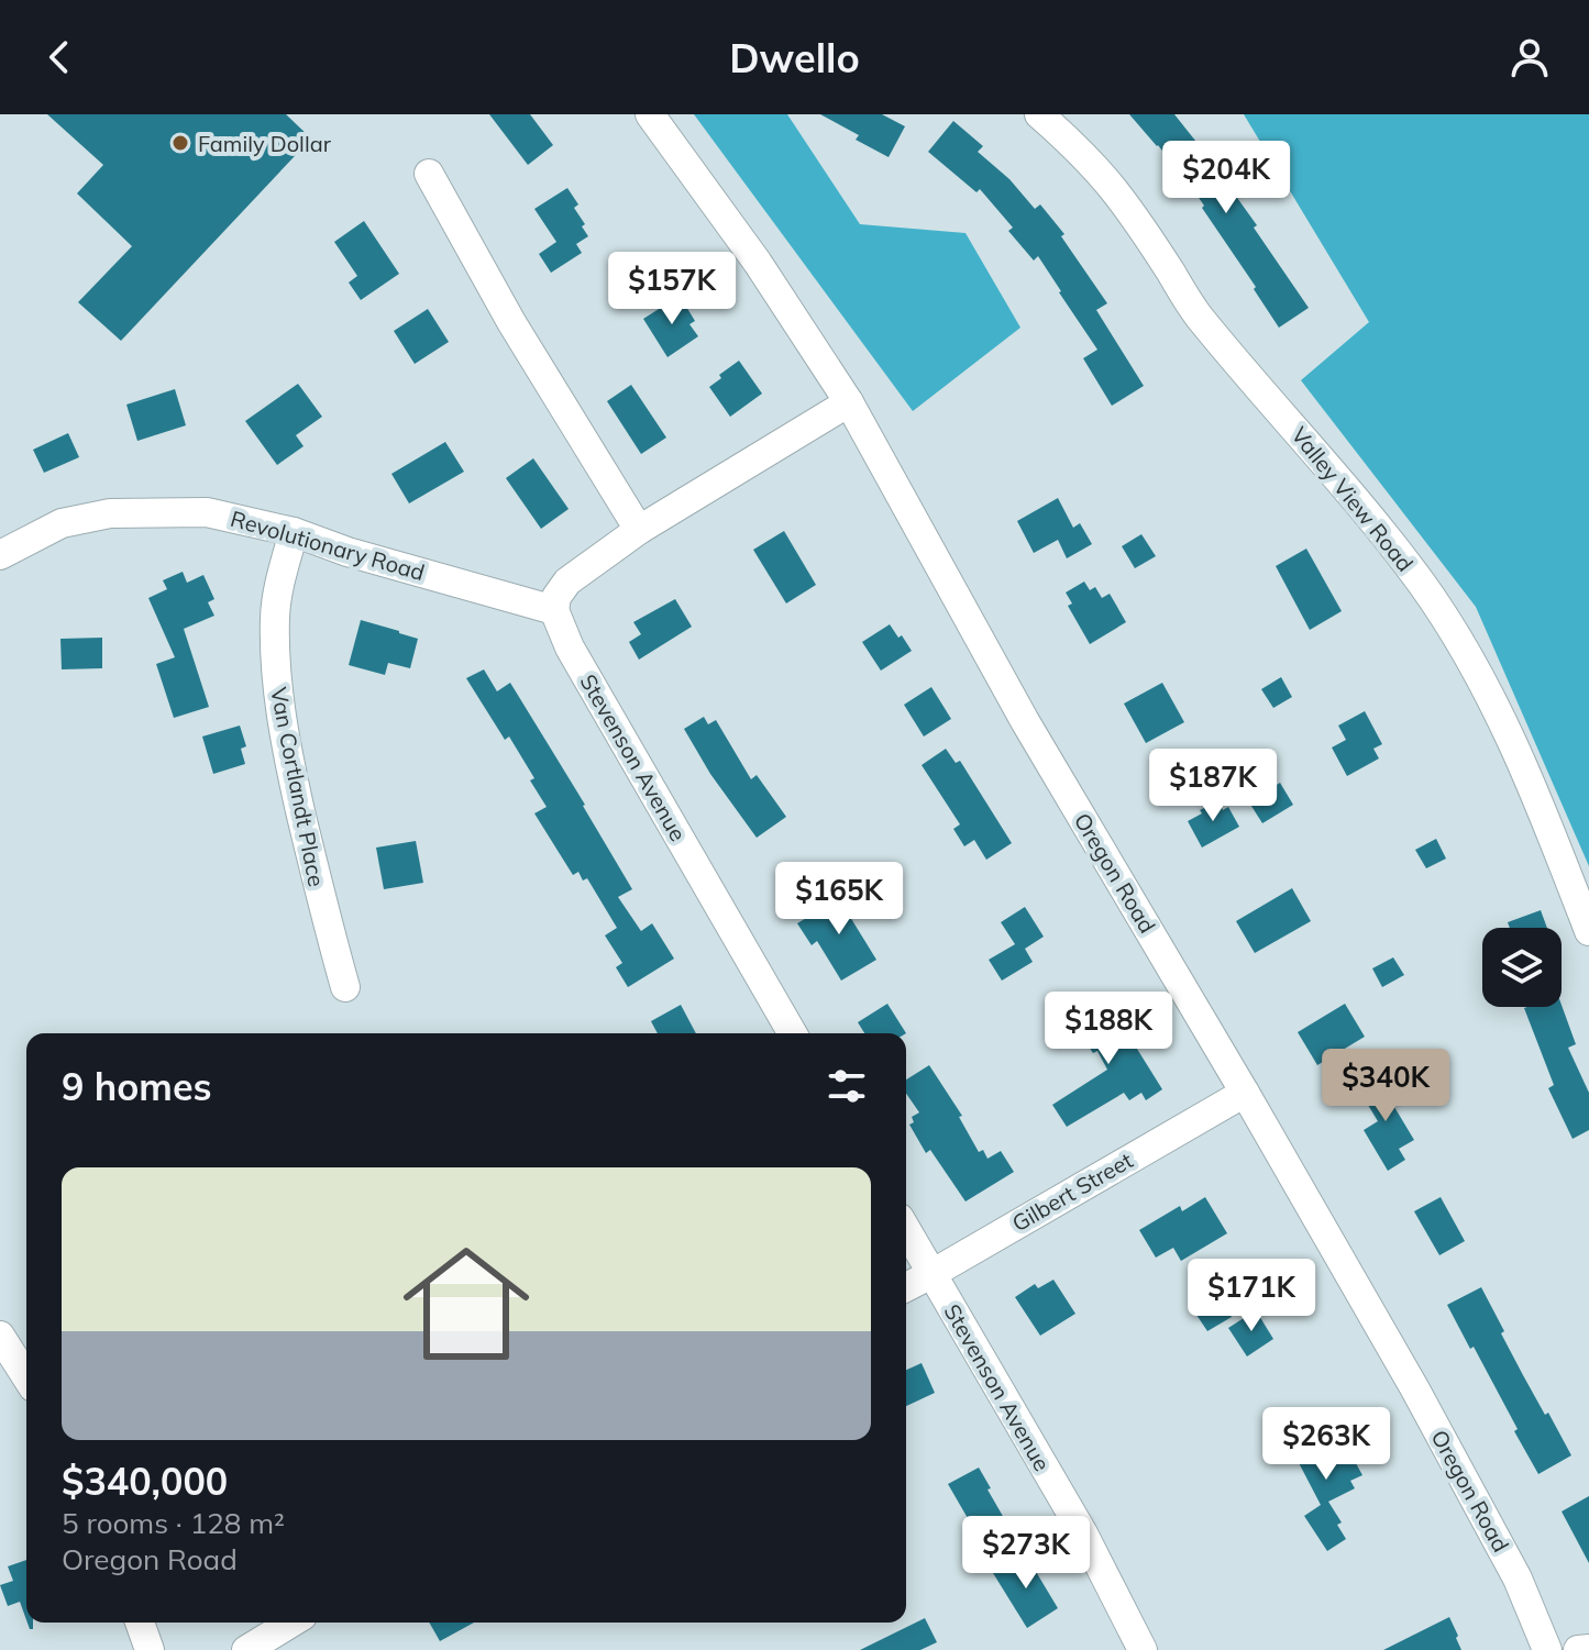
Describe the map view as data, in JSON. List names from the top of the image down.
{
  "streets": {
    "street": [
      "Valley View Road",
      "Revolutionary Road",
      "Stevenson Avenue",
      "Van Cortlandt Place",
      "Oregon Road",
      "Gilbert Street"
    ]
  },
  "crossings": [
    ["Revolutionary Road", "Stevenson Avenue"],
    ["Revolutionary Road", "Van Cortlandt Place"],
    ["Stevenson Avenue", "Gilbert Street"],
    ["Oregon Road", "Gilbert Street"]
  ],
  "places": ["Family Dollar"],
  "page": {
    "header": "Dwello",
    "price": [
      "$204K",
      "$157K",
      "$187K",
      "$165K",
      "$188K",
      "$340K",
      "$171K",
      "$263K",
      "$273K"
    ],
    "heading": "9 homes",
    "list": [
      {
        "name": "$340,000",
        "note": "5 rooms · 128 m² · Oregon Road"
      }
    ]
  }
}
